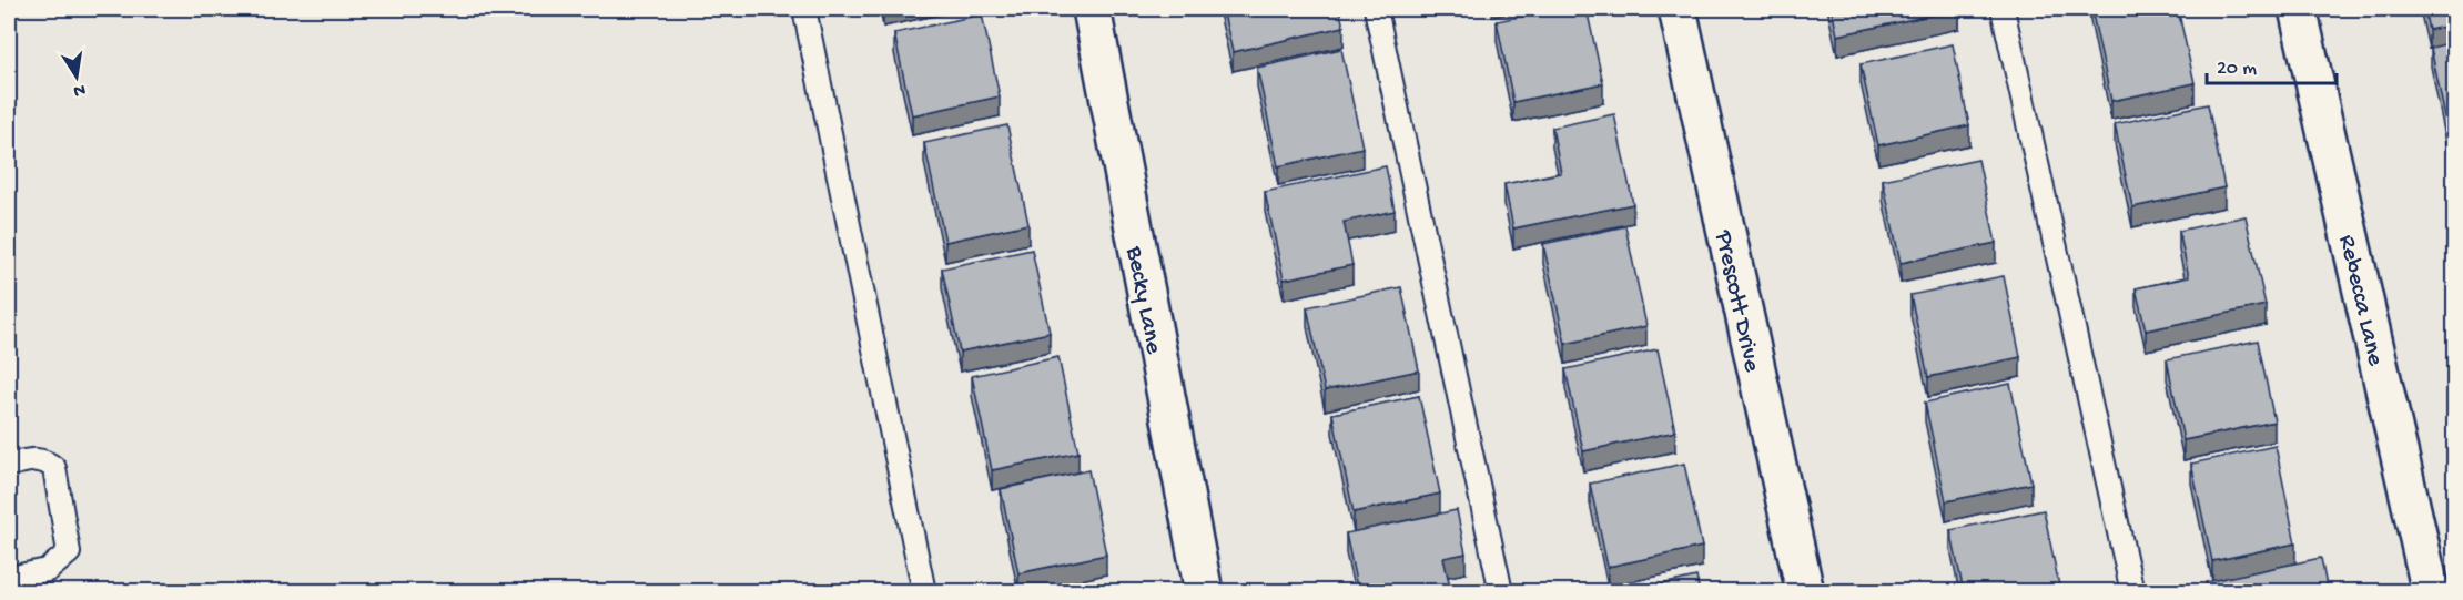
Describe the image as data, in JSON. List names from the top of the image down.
{
  "streets": {
    "street": ["Becky Lane", "Rebecca Lane", "Prescott Drive"]
  },
  "scale_bar": "20 m",
  "north": "bottom"
}
